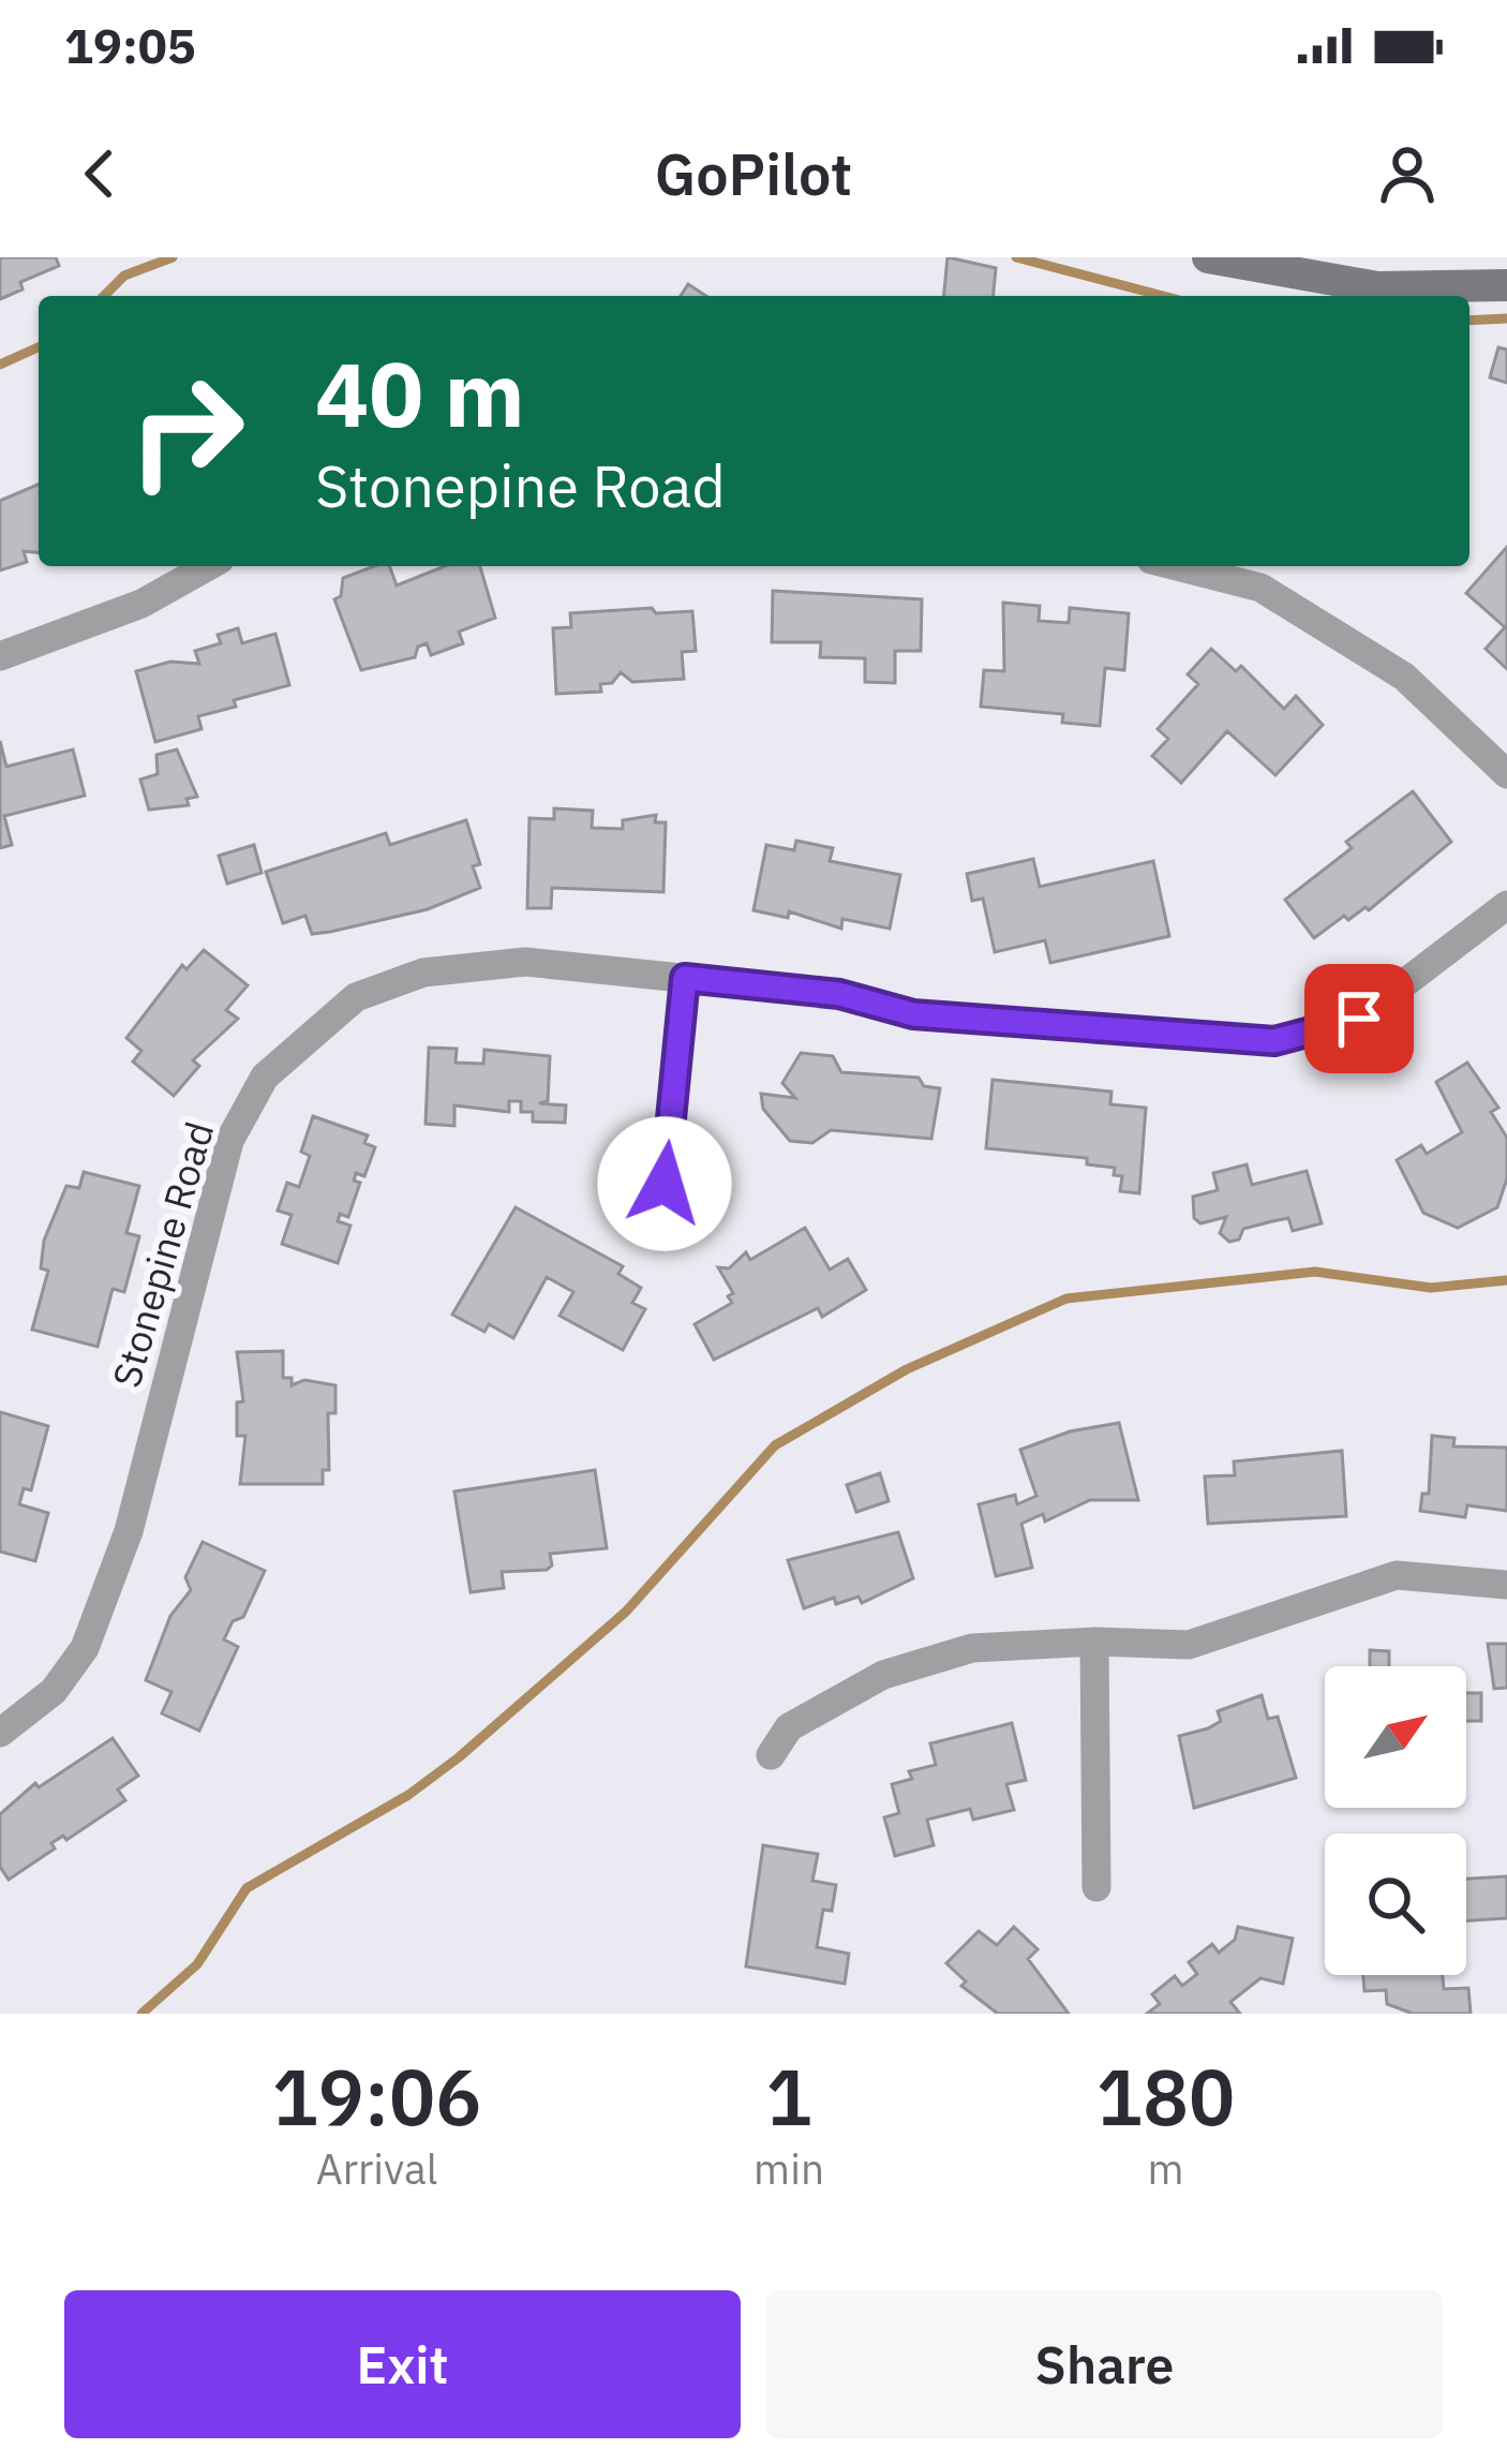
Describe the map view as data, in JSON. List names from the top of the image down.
{
  "streets": {
    "street": ["Stonepine Road"]
  },
  "north": "top right",
  "page": {
    "status": "19:05",
    "header": "GoPilot",
    "turn": ["40 m", "Stonepine Road"],
    "eta": [
      "19:06",
      "Arrival",
      "1",
      "min",
      "180",
      "m"
    ],
    "buttons": ["Exit", "Share"]
  }
}
